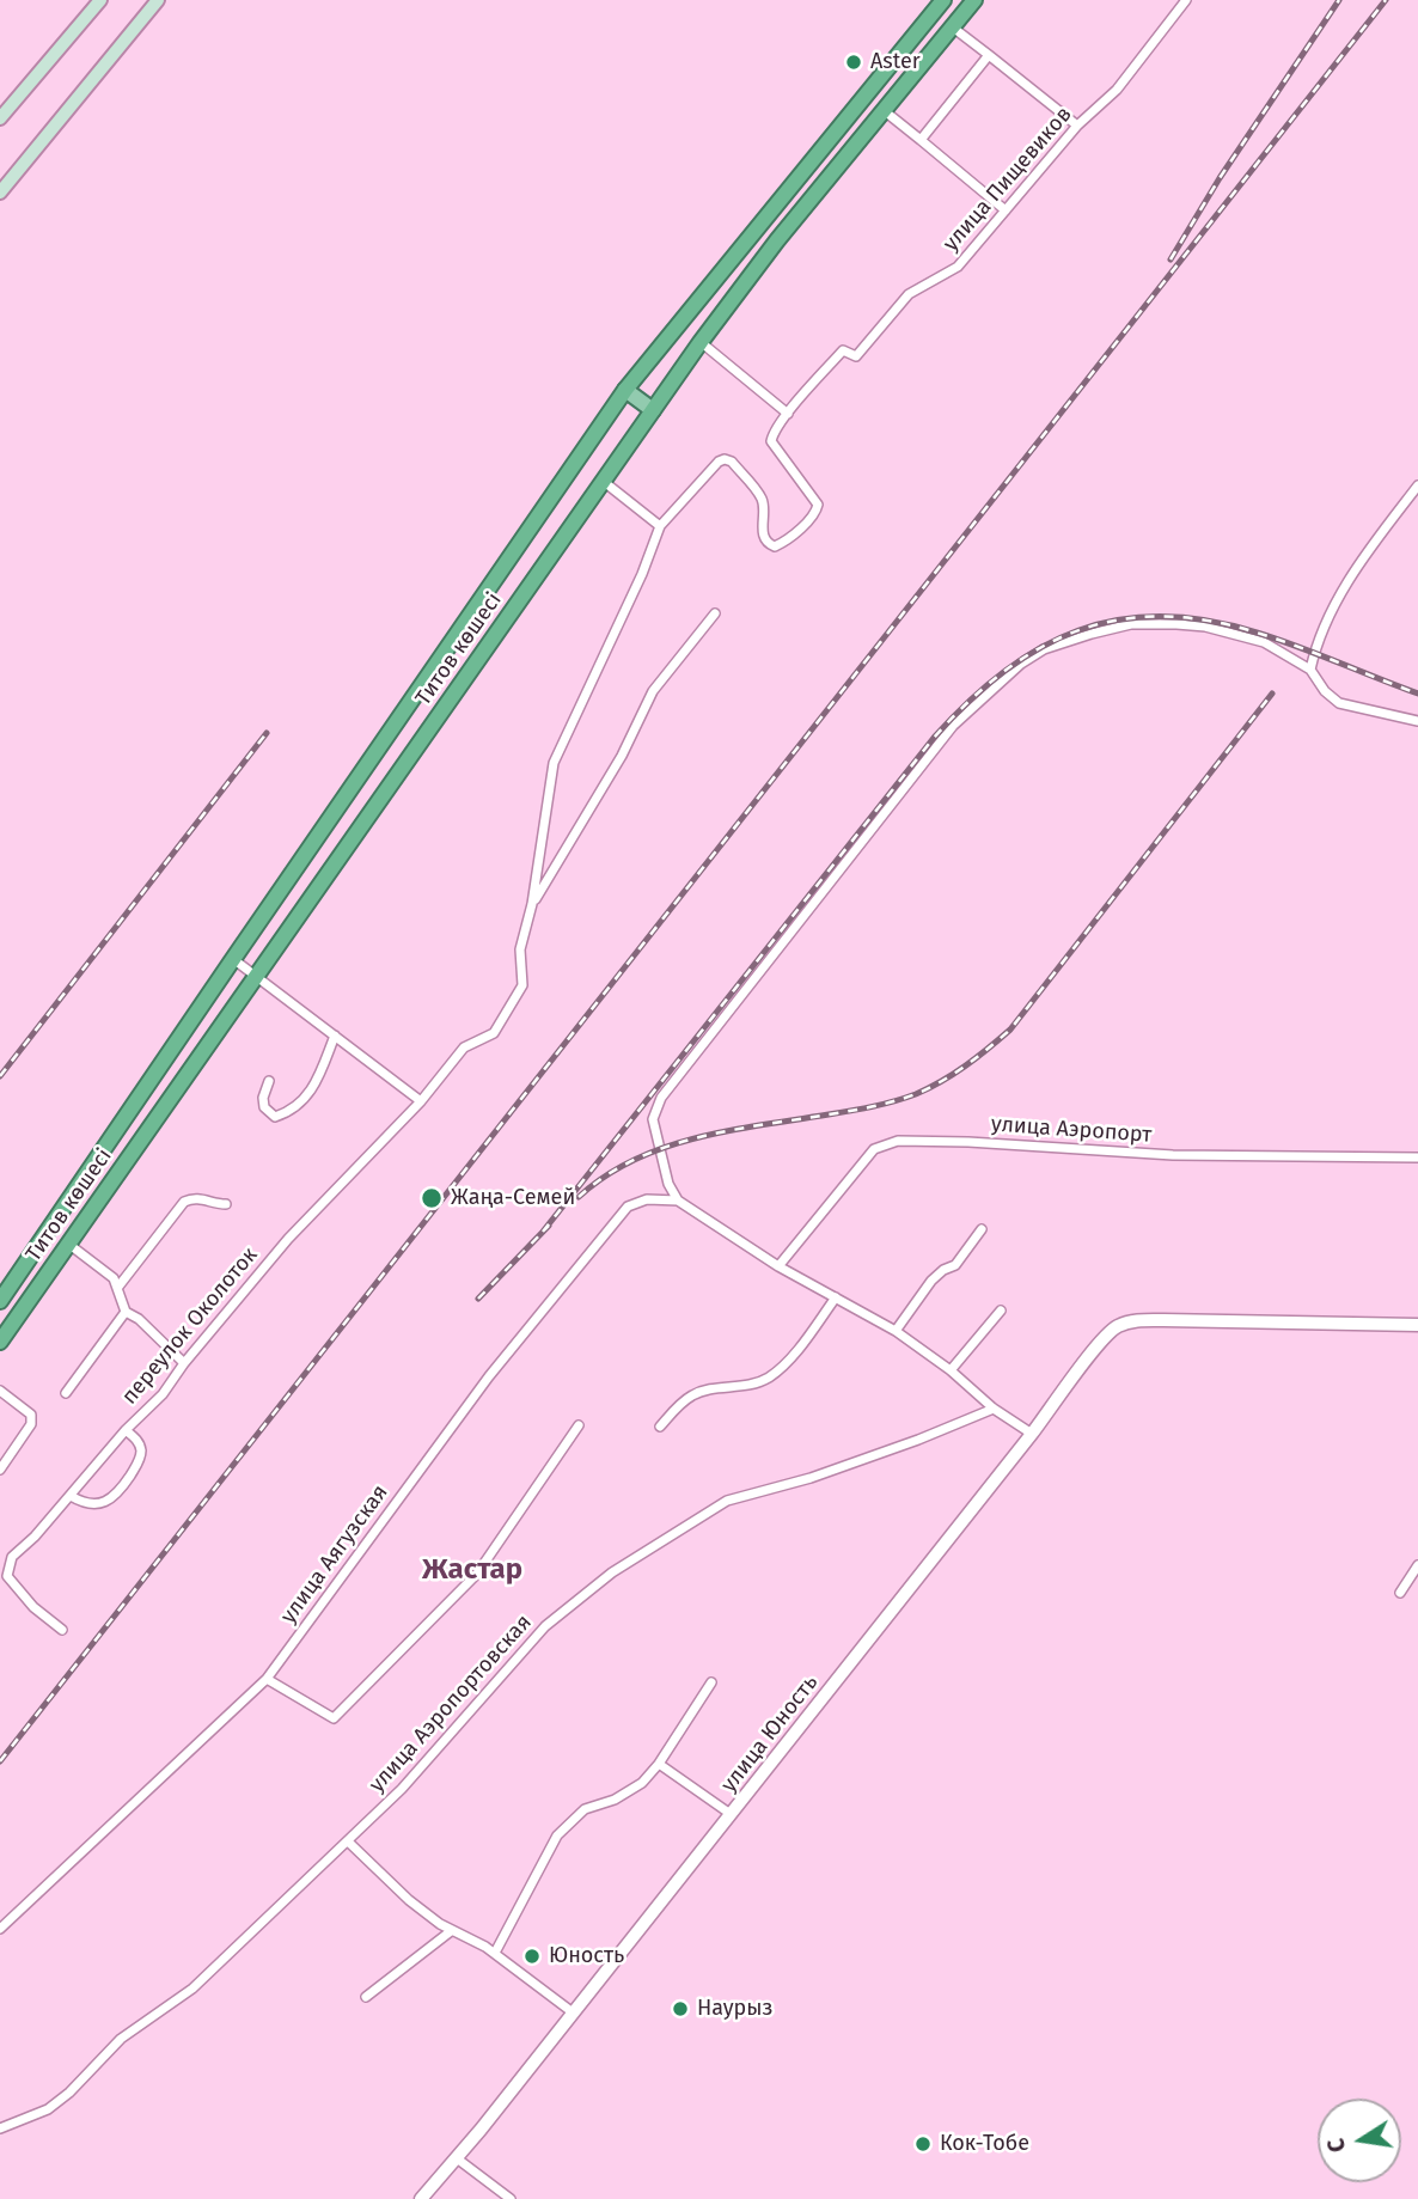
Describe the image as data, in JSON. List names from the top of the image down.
{
  "streets": {
    "highway": ["Титов көшесі"],
    "street": [
      "улица Пищевиков",
      "улица Аэропорт",
      "переулок Околоток",
      "улица Аягузская",
      "улица Аэропортовская",
      "улица Юность"
    ]
  },
  "districts": ["Жастар"],
  "places": [
    "Aster",
    "Жаңа-Семей",
    "Юность",
    "Наурыз",
    "Кок-Тобе"
  ],
  "north": "left"
}
